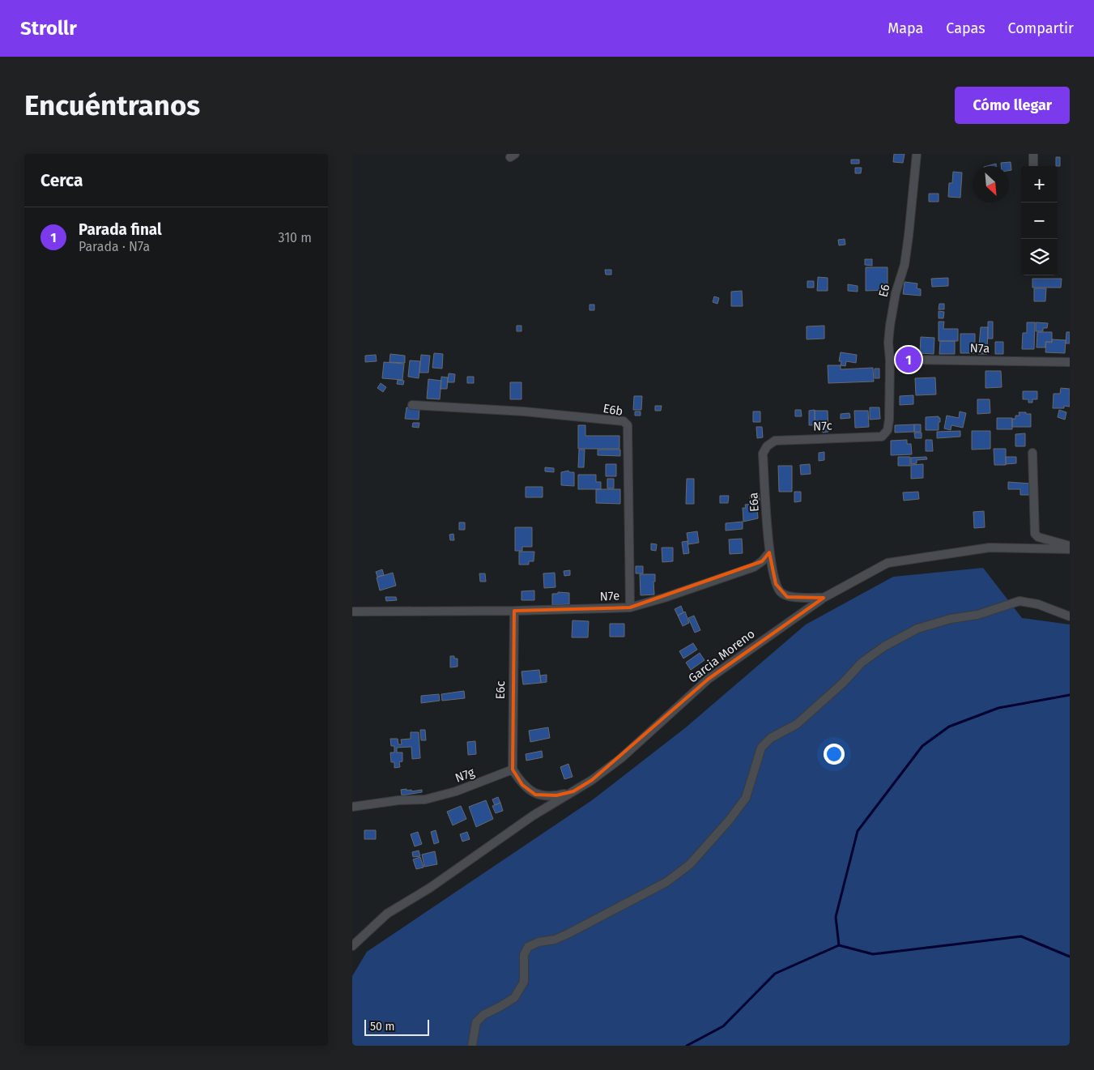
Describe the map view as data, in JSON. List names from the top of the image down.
{
  "streets": {
    "street": [
      "E6",
      "N7a",
      "E6b",
      "N7c",
      "E6a",
      "N7e",
      "Garcia Moreno",
      "E6c",
      "N7g"
    ]
  },
  "crossings": [
    ["E6", "N7a"],
    ["E6", "N7c"],
    ["E6b", "N7e"],
    ["N7c", "E6a"],
    ["E6a", "N7e"],
    ["N7e", "E6c"],
    ["E6c", "N7g"]
  ],
  "scale_bar": "50 m",
  "north": "bottom right",
  "page": {
    "header": "Strollr",
    "nav": ["Mapa", "Capas", "Compartir"],
    "buttons": "Cómo llegar",
    "title": "Encuéntranos",
    "heading": "Cerca",
    "map_buttons": ["+", "−"],
    "list": [
      {
        "mark": "1",
        "name": "Parada final",
        "note": "Parada · N7a",
        "value": "310 m"
      }
    ],
    "pins": "1",
    "scale": "50 m"
  }
}
